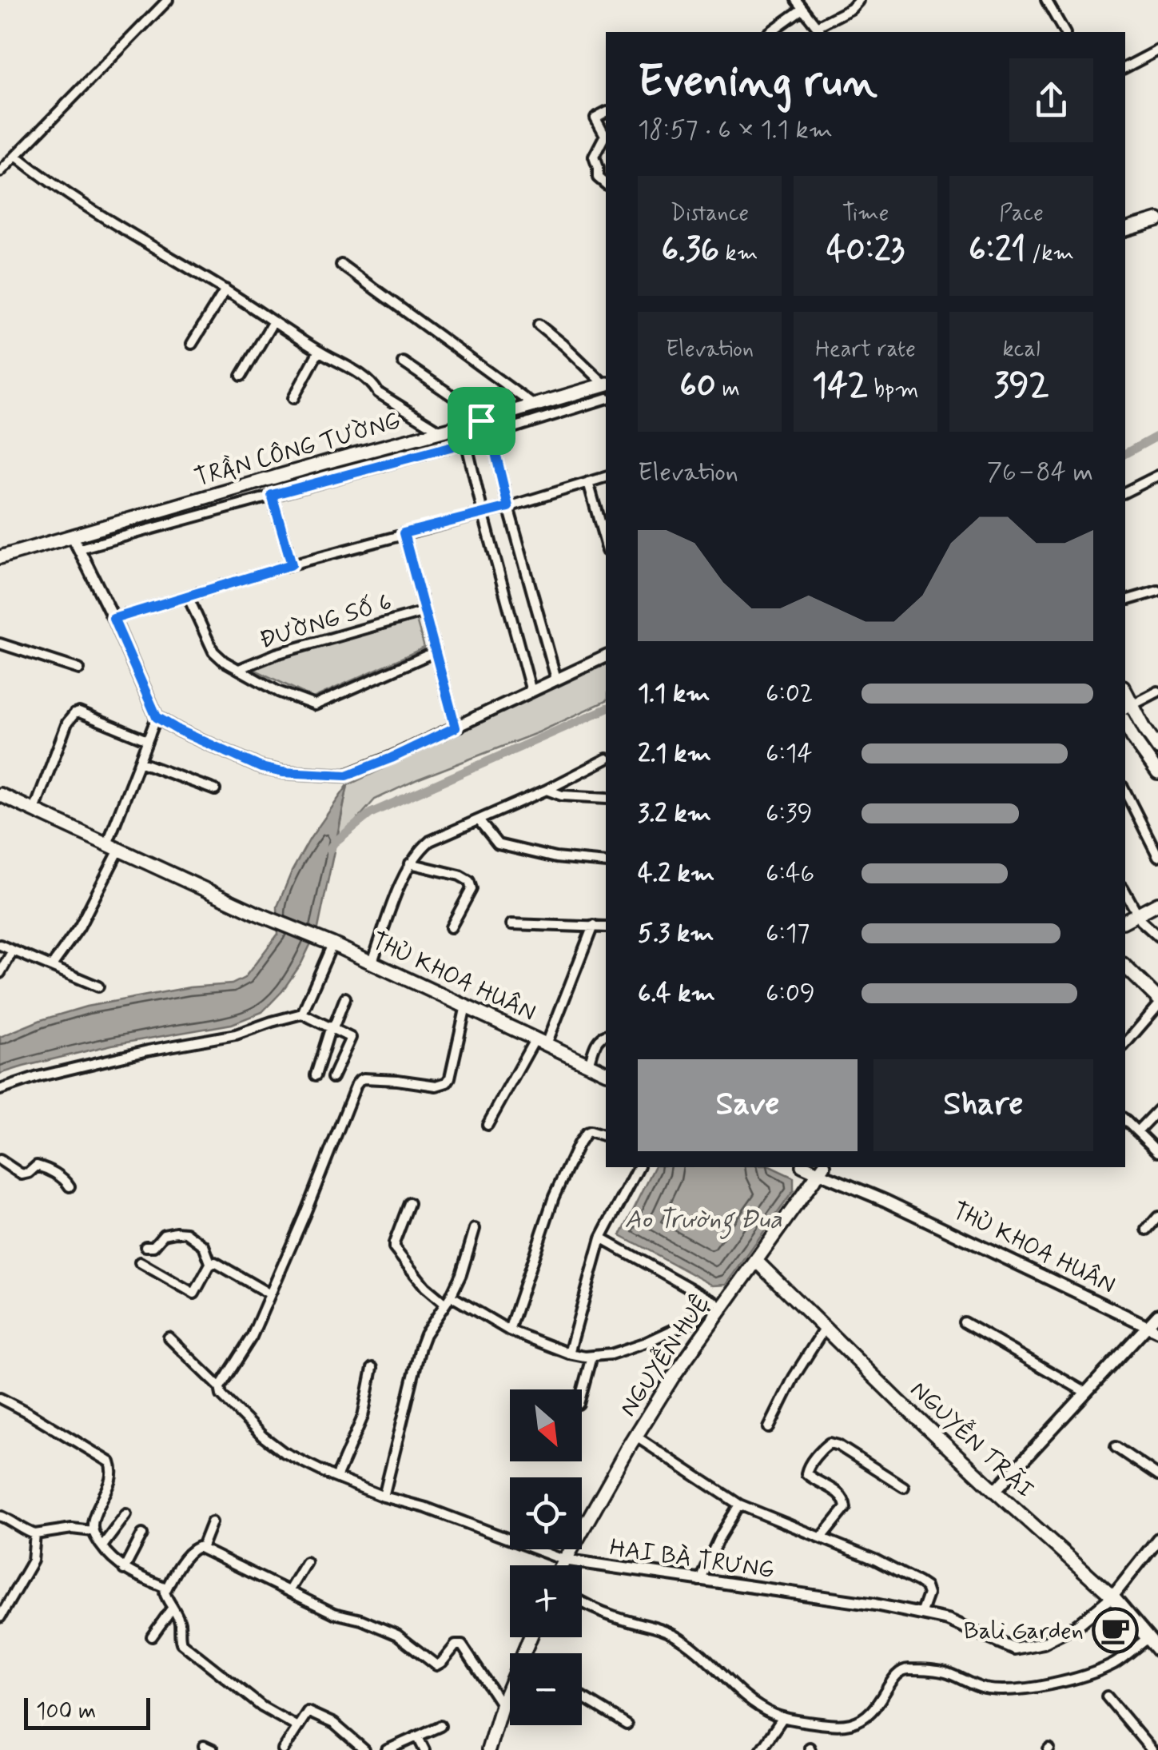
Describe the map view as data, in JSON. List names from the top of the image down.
{
  "streets": {
    "main road": [
      "TRẦN CÔNG TƯỜNG",
      "THỦ KHOA HUÂN",
      "NGUYỄN HUỆ",
      "NGUYỄN TRÃI"
    ],
    "street": ["ĐƯỜNG SỐ 6", "HAI BÀ TRƯNG"]
  },
  "crossings": [
    ["THỦ KHOA HUÂN", "NGUYỄN HUỆ"],
    ["NGUYỄN HUỆ", "NGUYỄN TRÃI"],
    ["NGUYỄN HUỆ", "HAI BÀ TRƯNG"],
    ["NGUYỄN TRÃI", "HAI BÀ TRƯNG"]
  ],
  "water": ["Ao Trường Đua"],
  "places": {
    "cafe": ["Bali Garden"]
  },
  "scale_bar": "100 m",
  "north": "bottom right",
  "page": {
    "heading": ["Evening run", "18:57 · 6 × 1.1 km"],
    "stats": [
      ["Distance", "6.36 km"],
      ["Time", "40:23"],
      ["Pace", "6:21 /km"],
      ["Elevation", "60 m"],
      ["Heart rate", "142 bpm"],
      ["kcal", "392"]
    ],
    "chart": ["Elevation", "76–84 m"],
    "list": [
      {
        "name": "1.1 km",
        "note": "6:02"
      },
      {
        "name": "2.1 km",
        "note": "6:14"
      },
      {
        "name": "3.2 km",
        "note": "6:39"
      },
      {
        "name": "4.2 km",
        "note": "6:46"
      },
      {
        "name": "5.3 km",
        "note": "6:17"
      },
      {
        "name": "6.4 km",
        "note": "6:09"
      }
    ],
    "buttons": ["Save", "Share"],
    "map_buttons": ["+", "−"],
    "scale": "100 m"
  }
}
